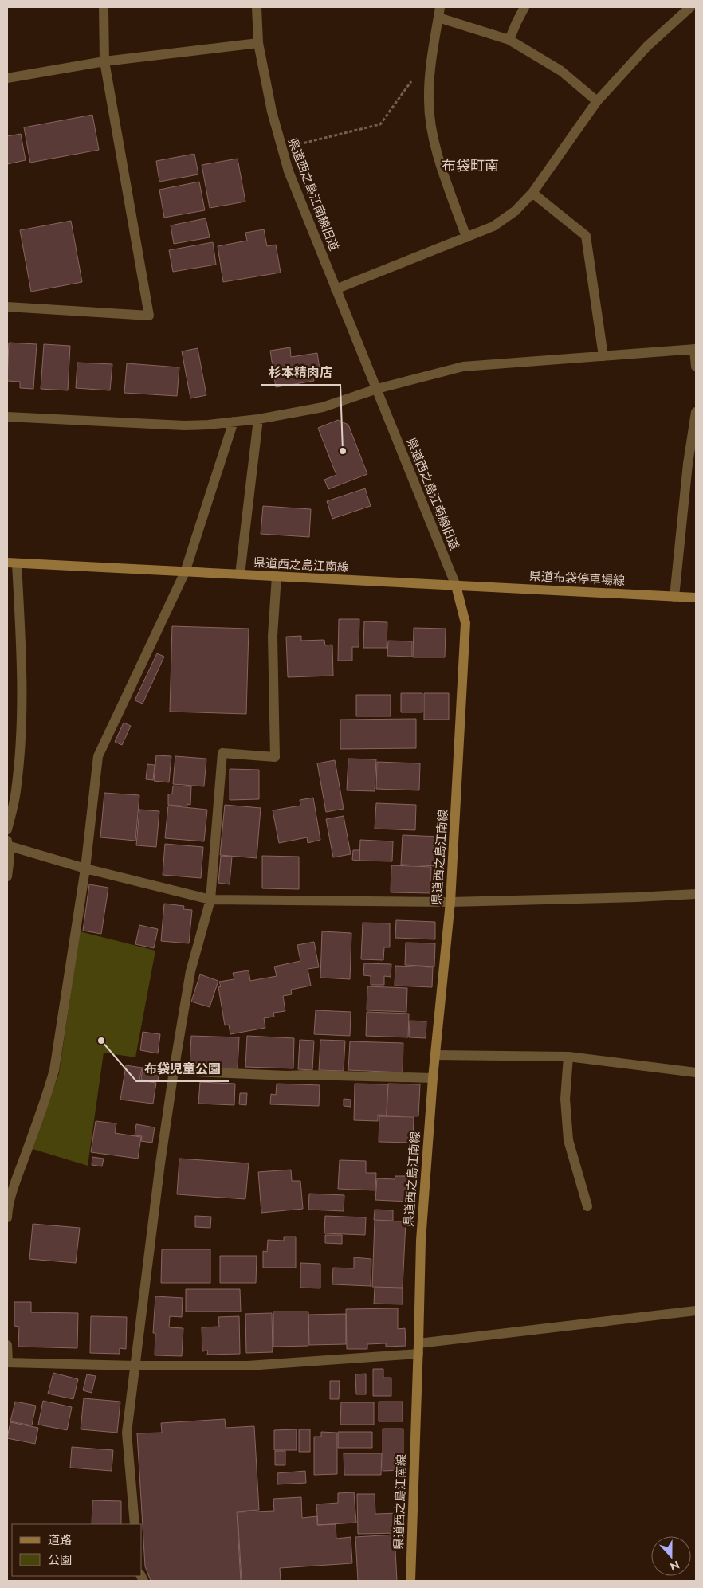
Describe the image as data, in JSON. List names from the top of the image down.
{
  "streets": {
    "main road": ["県道西之島江南線", "県道布袋停車場線"],
    "street": ["県道西之島江南線旧道"]
  },
  "crossings": [
    ["県道西之島江南線旧道", "県道西之島江南線"],
    ["県道西之島江南線旧道", "県道布袋停車場線"],
    ["県道西之島江南線", "県道布袋停車場線"]
  ],
  "districts": ["布袋町南"],
  "places": ["杉本精肉店", "布袋児童公園"],
  "legend": ["道路", "公園"],
  "north": "bottom"
}
